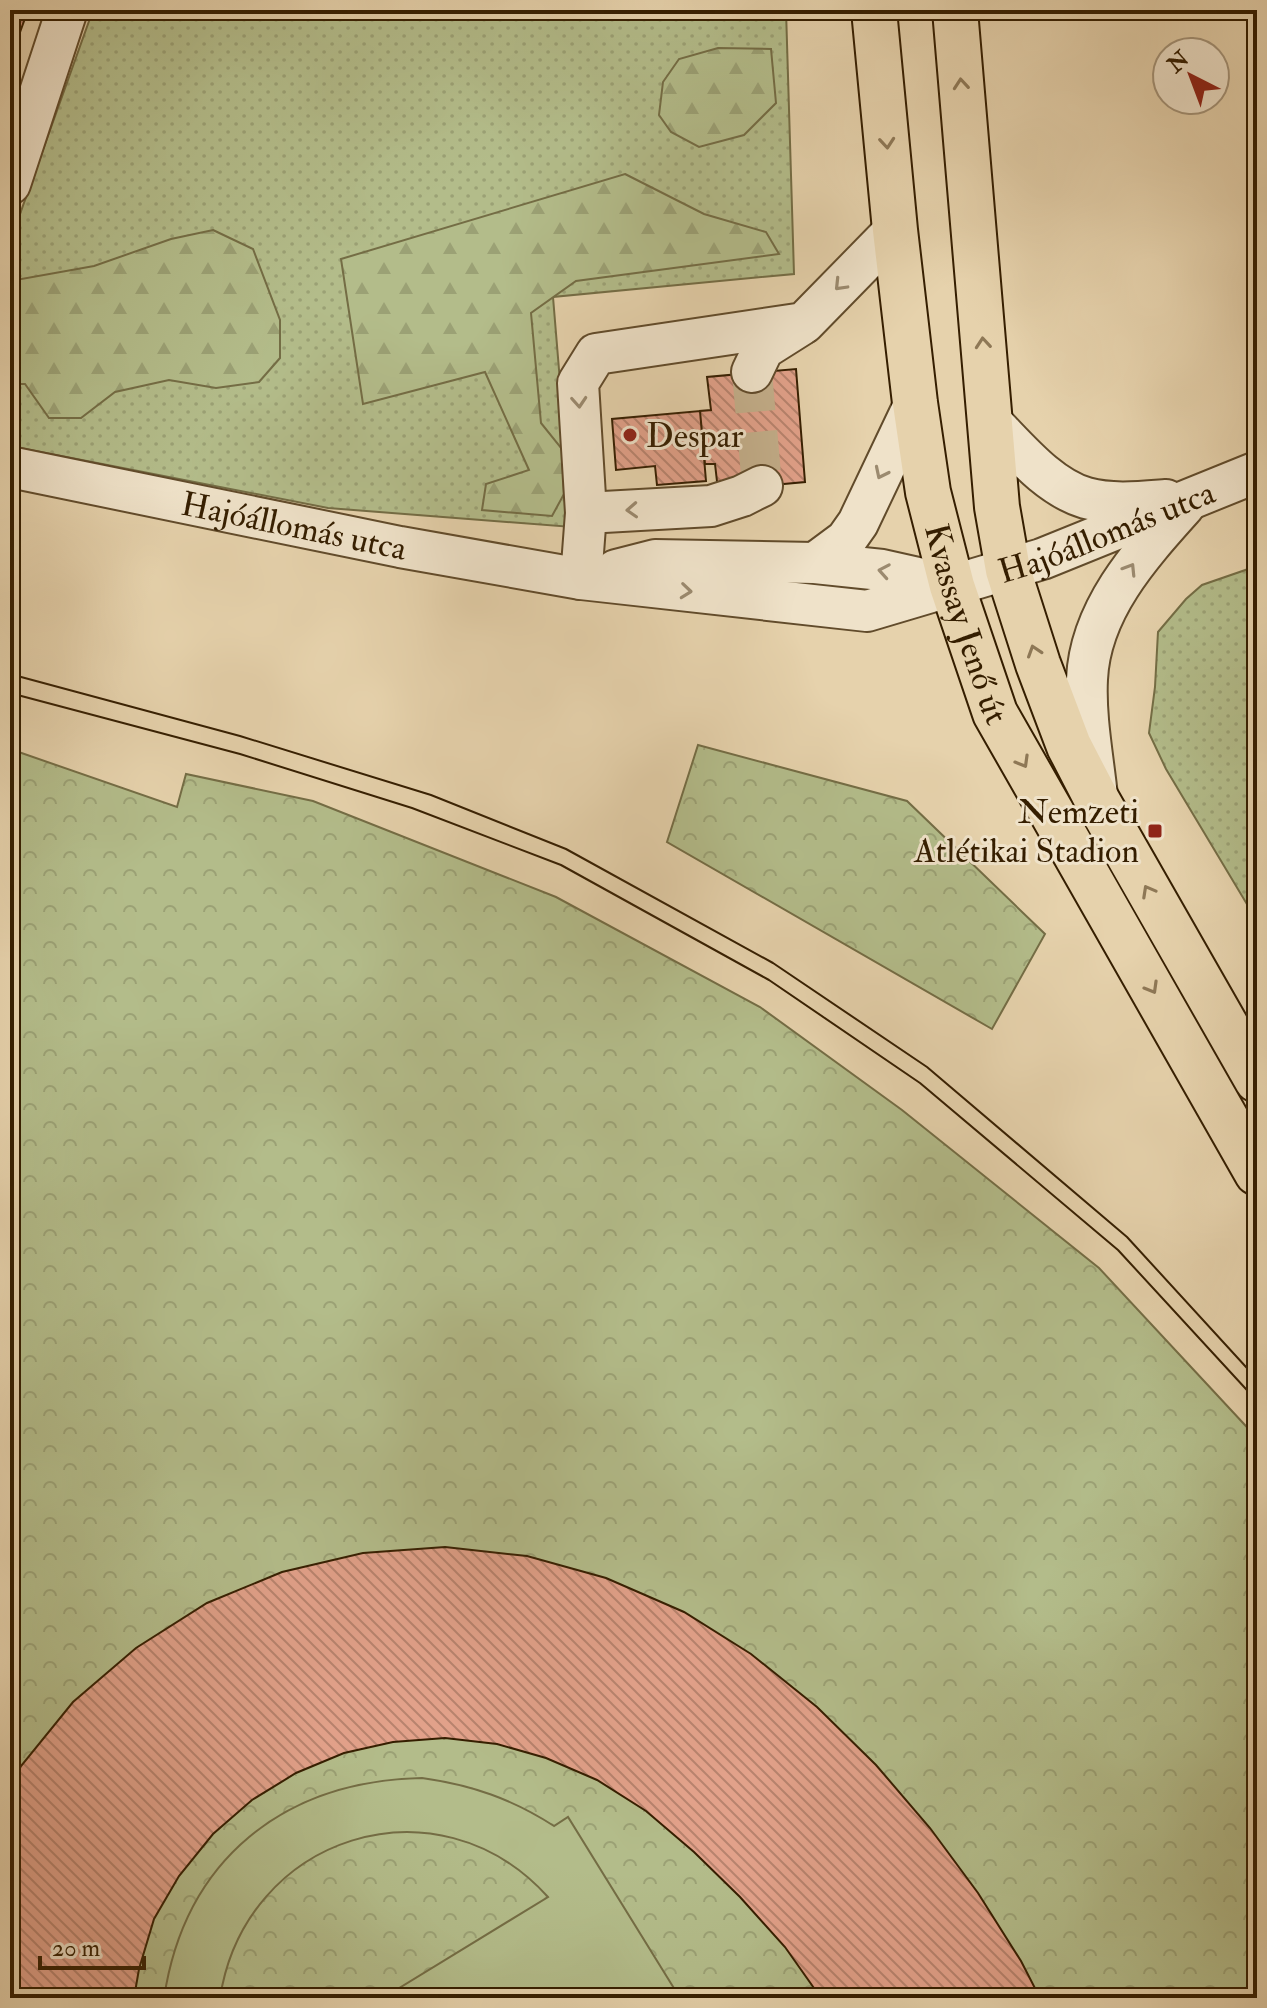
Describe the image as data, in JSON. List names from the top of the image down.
{
  "streets": {
    "main road": ["Kvassay Jenő út"],
    "street": ["Hajóállomás utca"]
  },
  "crossings": [
    ["Hajóállomás utca", "Kvassay Jenő út"]
  ],
  "places": {
    "other": ["Despar"],
    "transit": ["Nemzeti Atlétikai Stadion"]
  },
  "scale_bar": "20 m",
  "north": "top left"
}
